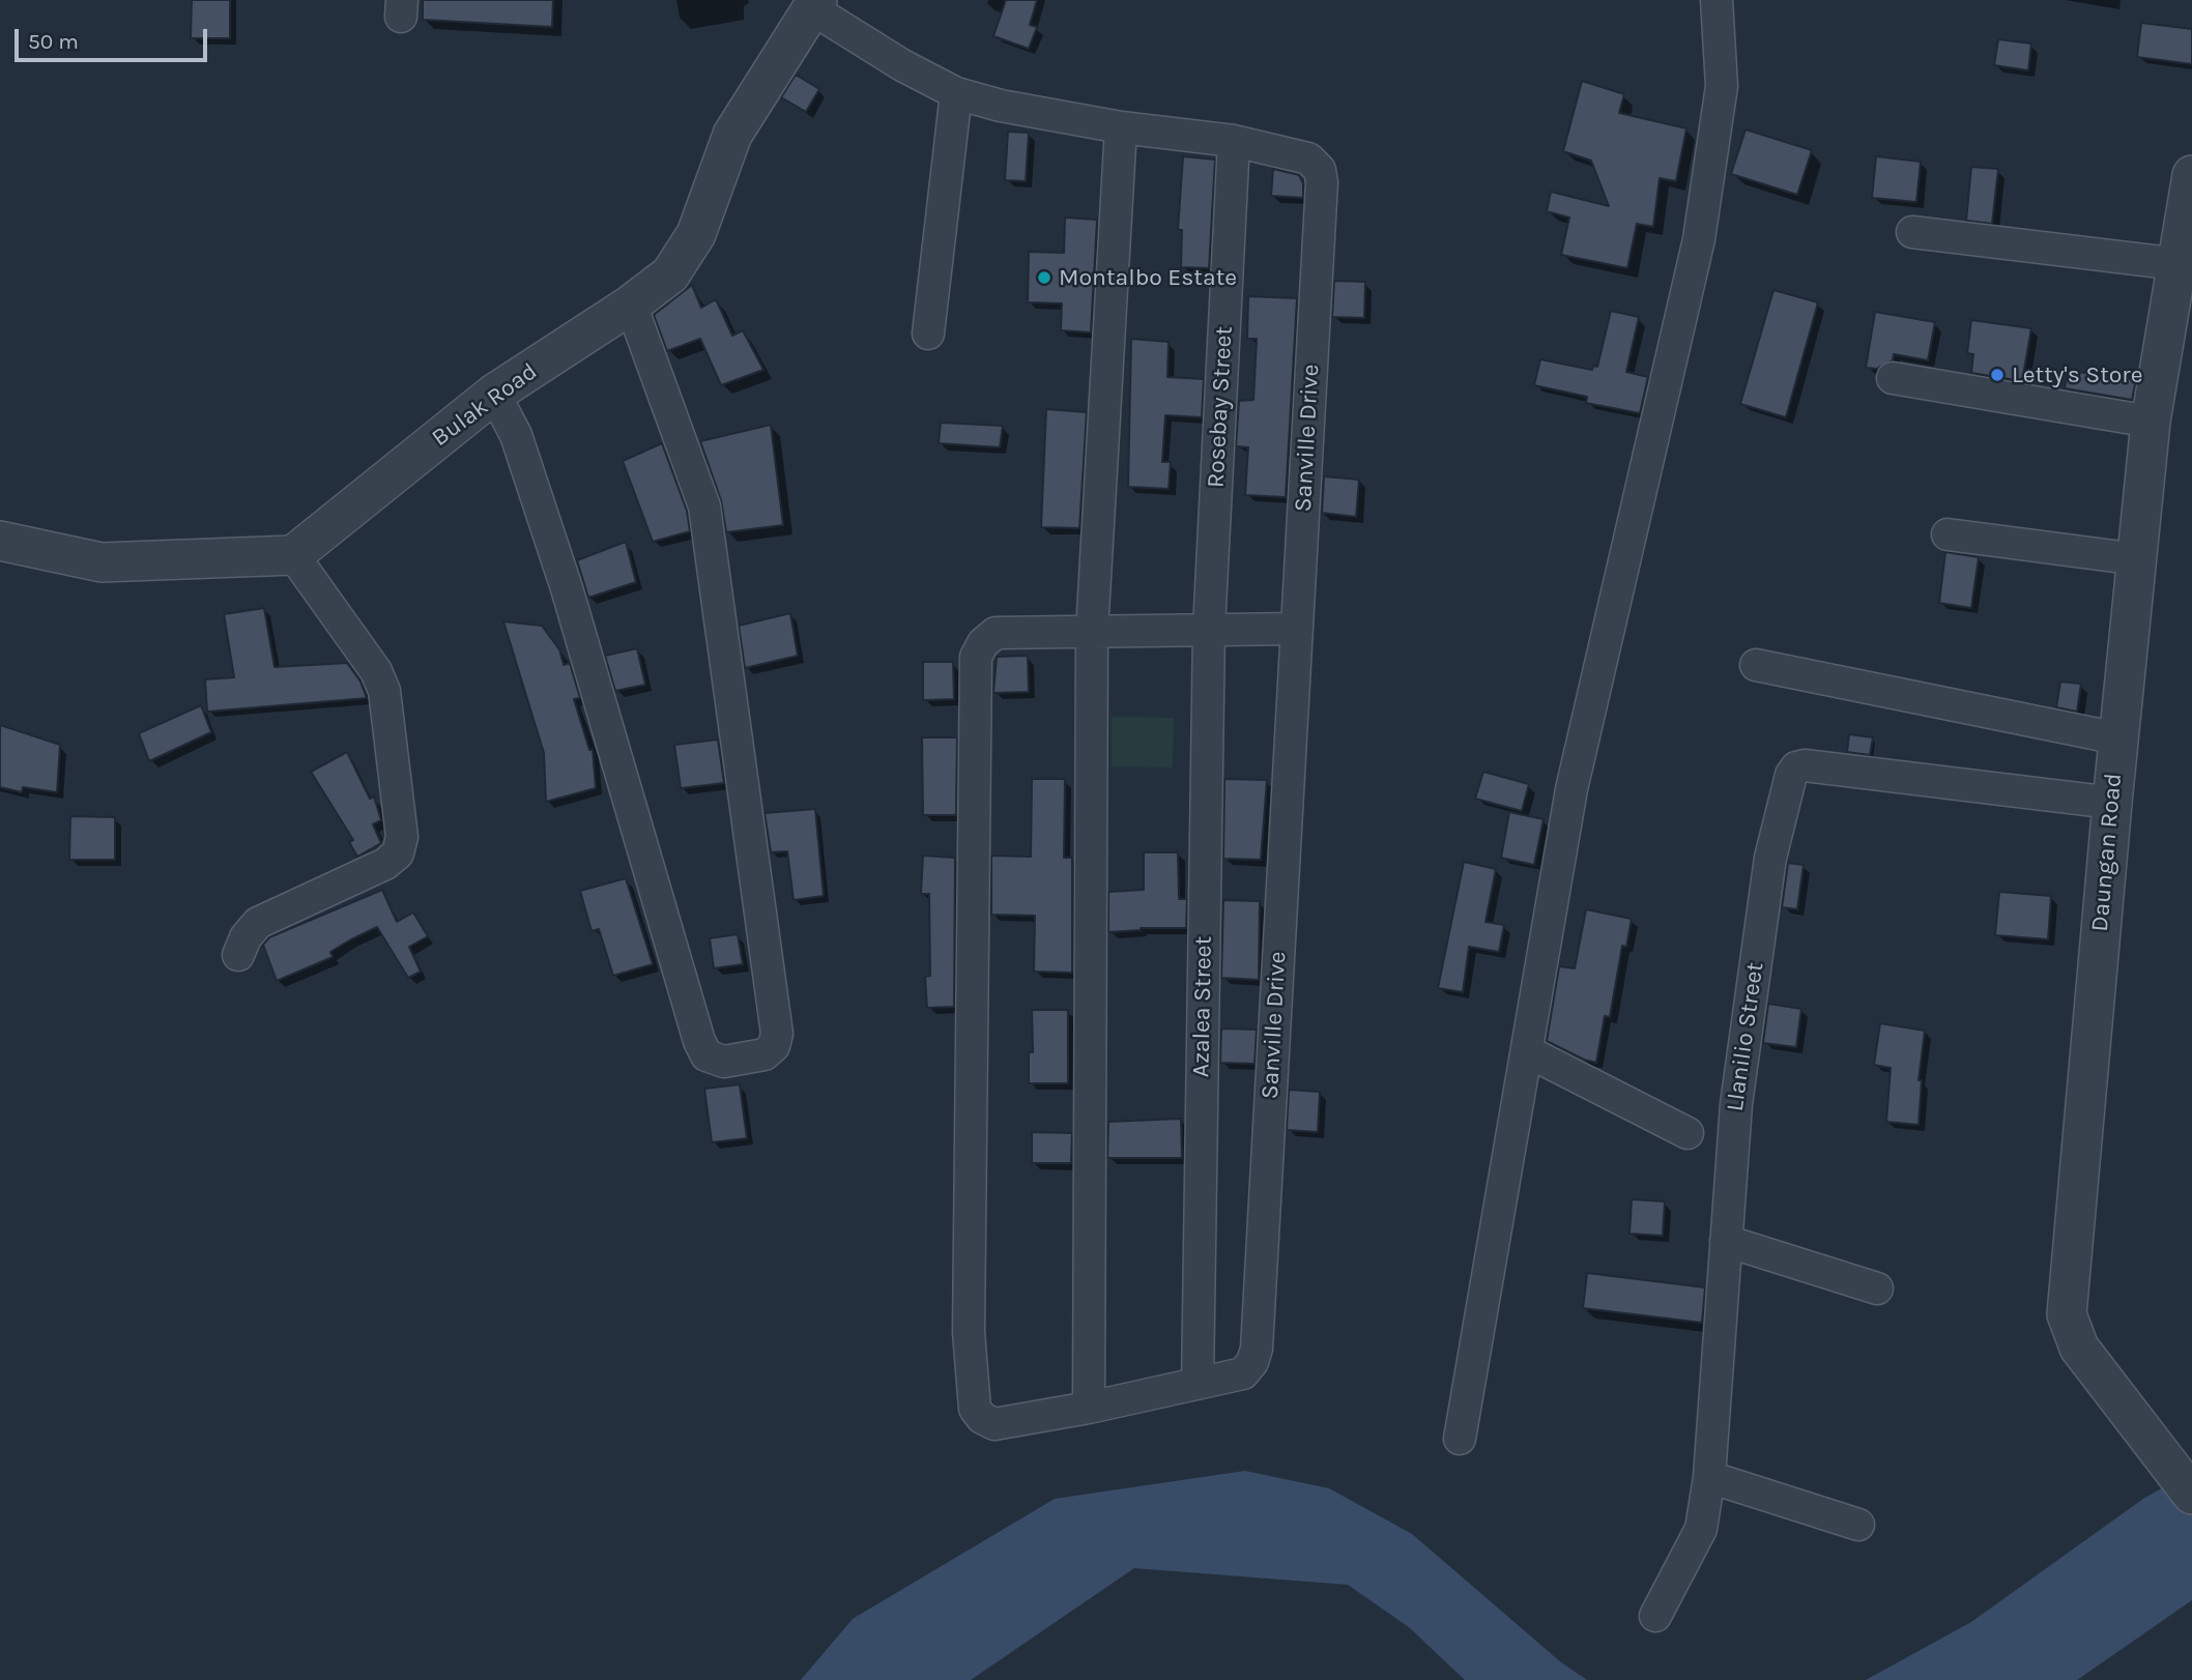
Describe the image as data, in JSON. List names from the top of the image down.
{
  "streets": {
    "street": [
      "Bulak Road",
      "Rosebay Street",
      "Sanville Drive",
      "Daungan Road",
      "Azalea Street",
      "Llanilio Street"
    ]
  },
  "crossings": [
    ["Bulak Road", "Sanville Drive"],
    ["Rosebay Street", "Sanville Drive"],
    ["Rosebay Street", "Azalea Street"],
    ["Sanville Drive", "Azalea Street"],
    ["Daungan Road", "Llanilio Street"]
  ],
  "places": ["Montalbo Estate", "Letty's Store"],
  "scale_bar": "50 m"
}
